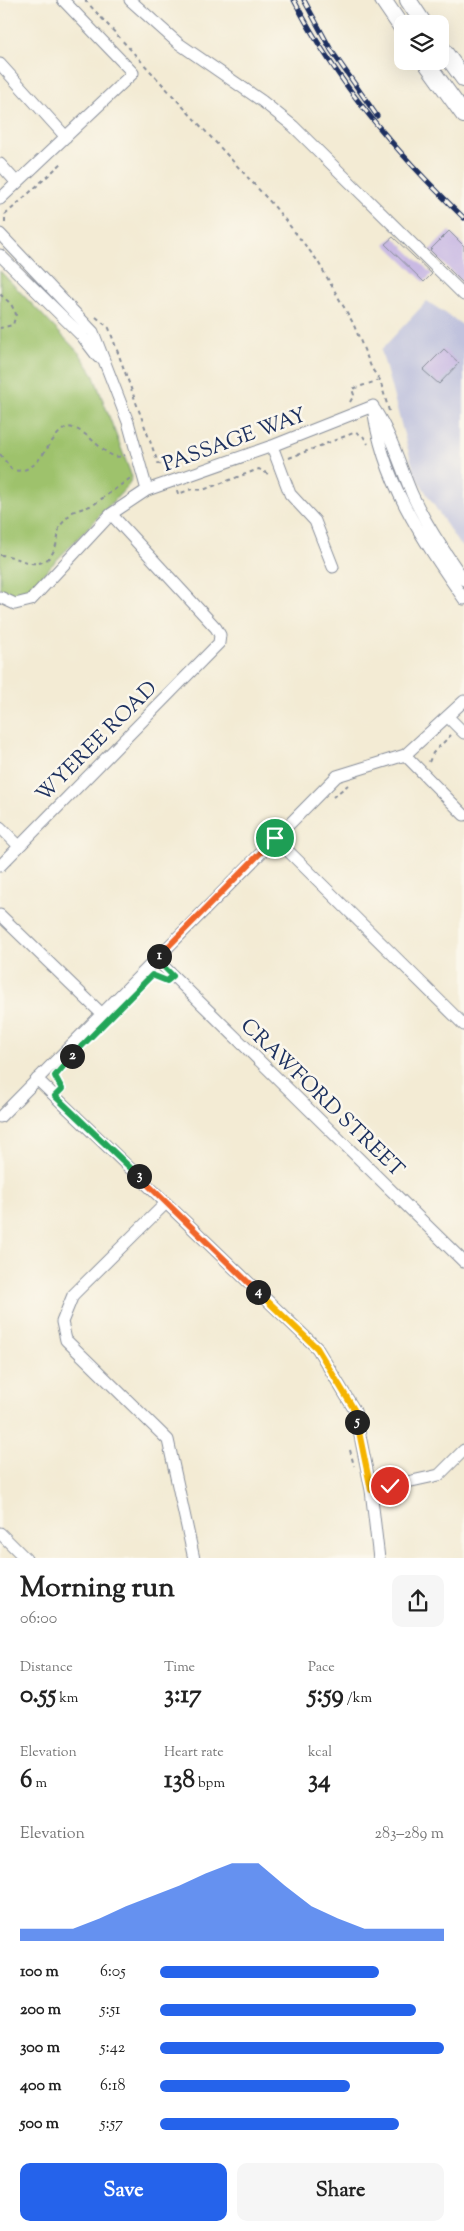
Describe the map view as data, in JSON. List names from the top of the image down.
{
  "streets": {
    "street": ["PASSAGE WAY", "WYEREE ROAD", "CRAWFORD STREET"]
  },
  "crossings": [
    ["PASSAGE WAY", "WYEREE ROAD"]
  ],
  "page": {
    "pins": [
      "1",
      "2",
      "3",
      "4",
      "5"
    ],
    "heading": ["Morning run", "06:00"],
    "stats": [
      ["Distance", "0.55 km"],
      ["Time", "3:17"],
      ["Pace", "5:59 /km"],
      ["Elevation", "6 m"],
      ["Heart rate", "138 bpm"],
      ["kcal", "34"]
    ],
    "chart": ["Elevation", "283–289 m"],
    "list": [
      {
        "name": "100 m",
        "note": "6:05"
      },
      {
        "name": "200 m",
        "note": "5:51"
      },
      {
        "name": "300 m",
        "note": "5:42"
      },
      {
        "name": "400 m",
        "note": "6:18"
      },
      {
        "name": "500 m",
        "note": "5:57"
      }
    ],
    "buttons": ["Save", "Share"]
  }
}
